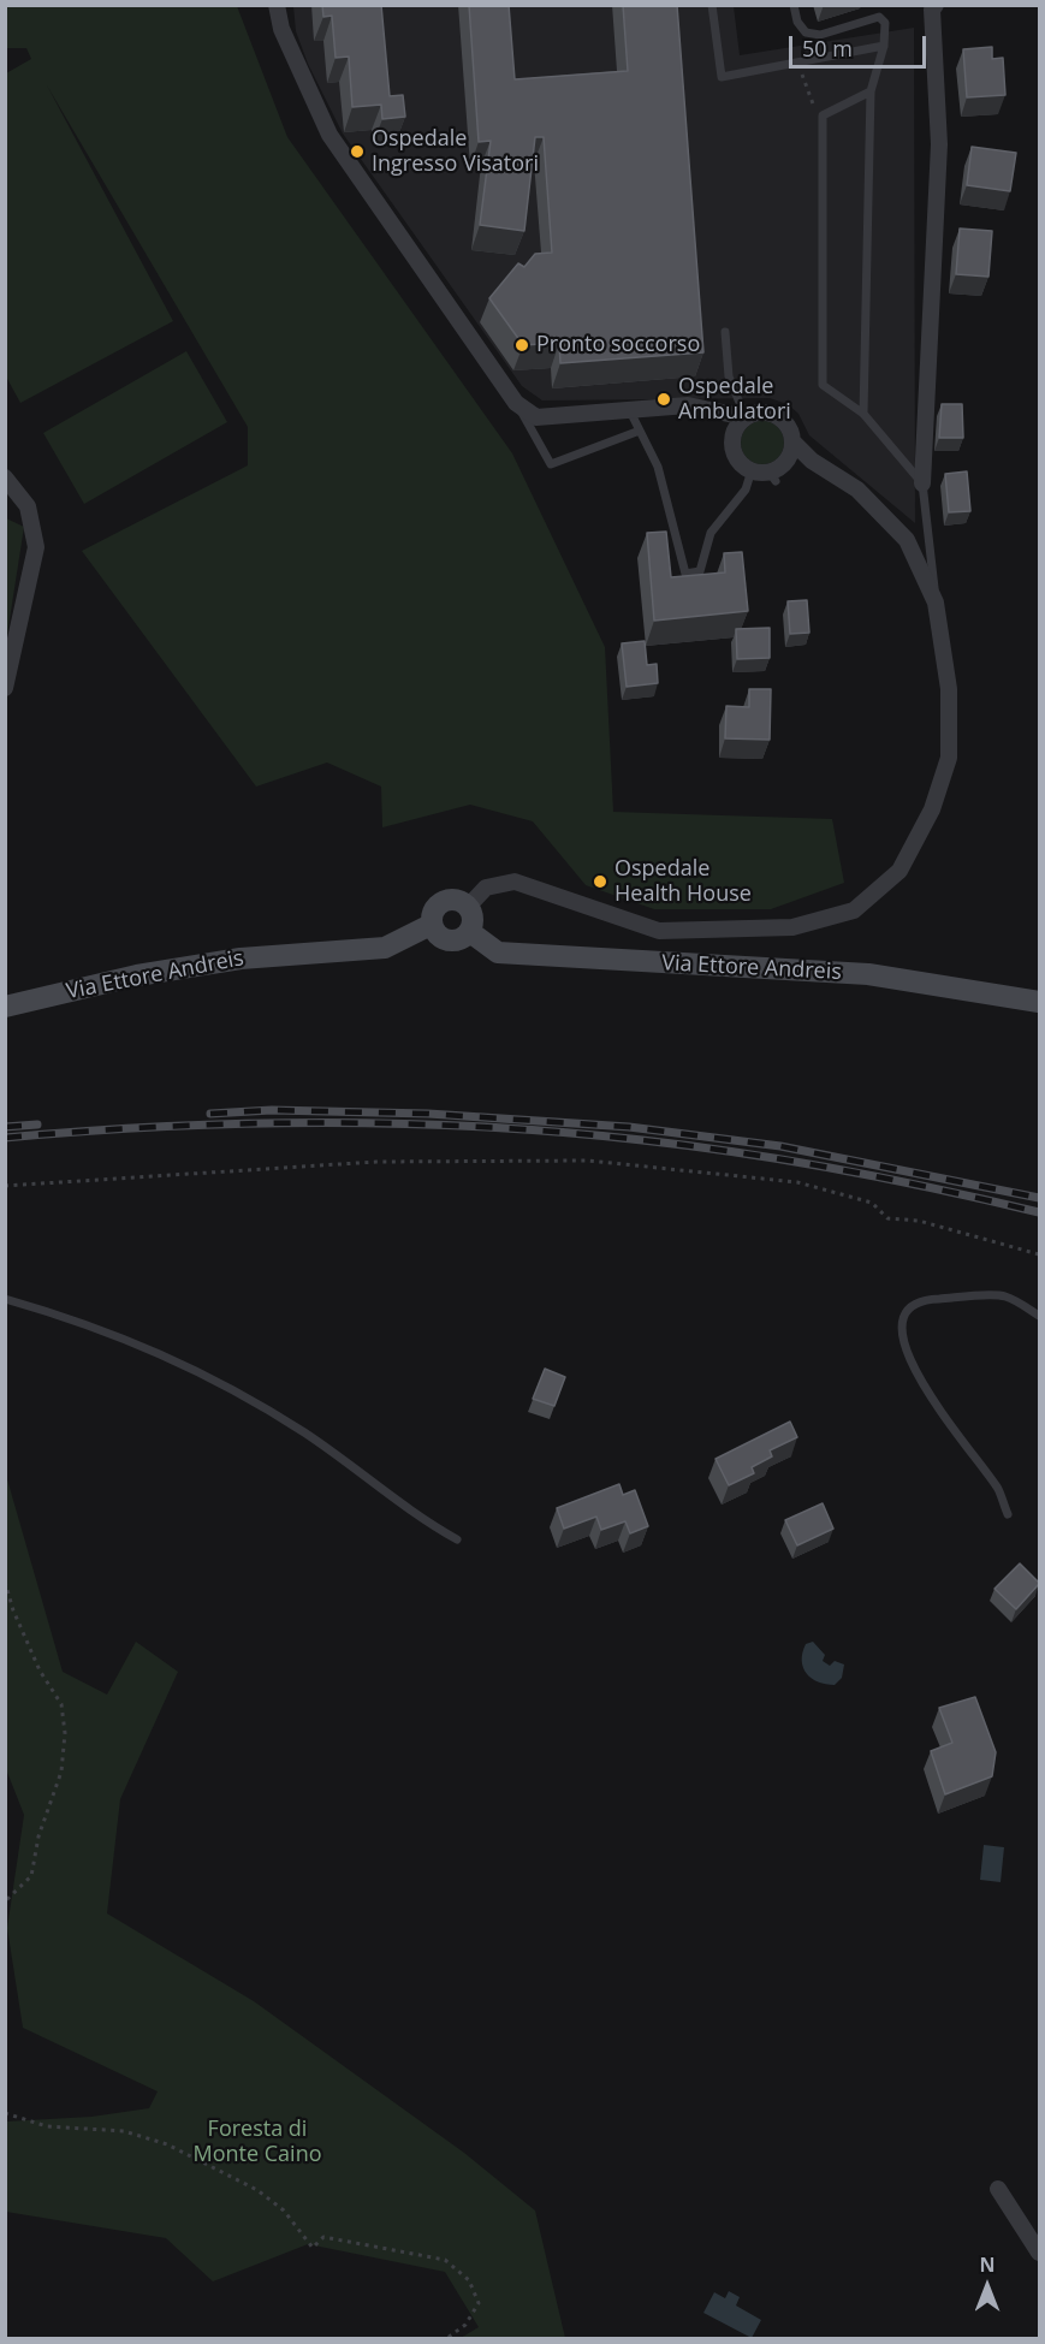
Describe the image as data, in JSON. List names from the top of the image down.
{
  "streets": {
    "street": ["Via Ettore Andreis"]
  },
  "parks": ["Foresta di Monte Caino"],
  "places": [
    "Ospedale Ingresso Visatori",
    "Pronto soccorso",
    "Ospedale Ambulatori",
    "Ospedale Health House"
  ],
  "scale_bar": "50 m",
  "north": "top"
}
